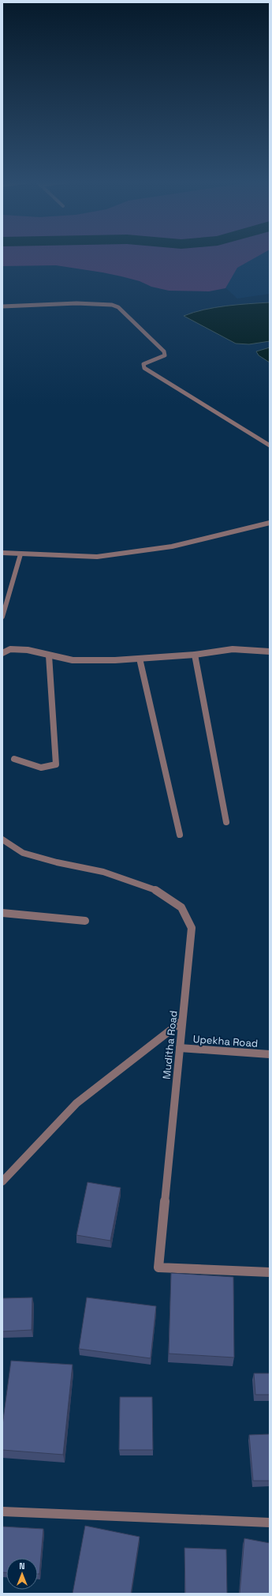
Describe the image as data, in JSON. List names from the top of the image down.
{
  "streets": {
    "street": ["Upekha Road", "Muditha Road"]
  },
  "crossings": [
    ["Upekha Road", "Muditha Road"]
  ],
  "north": "top"
}
